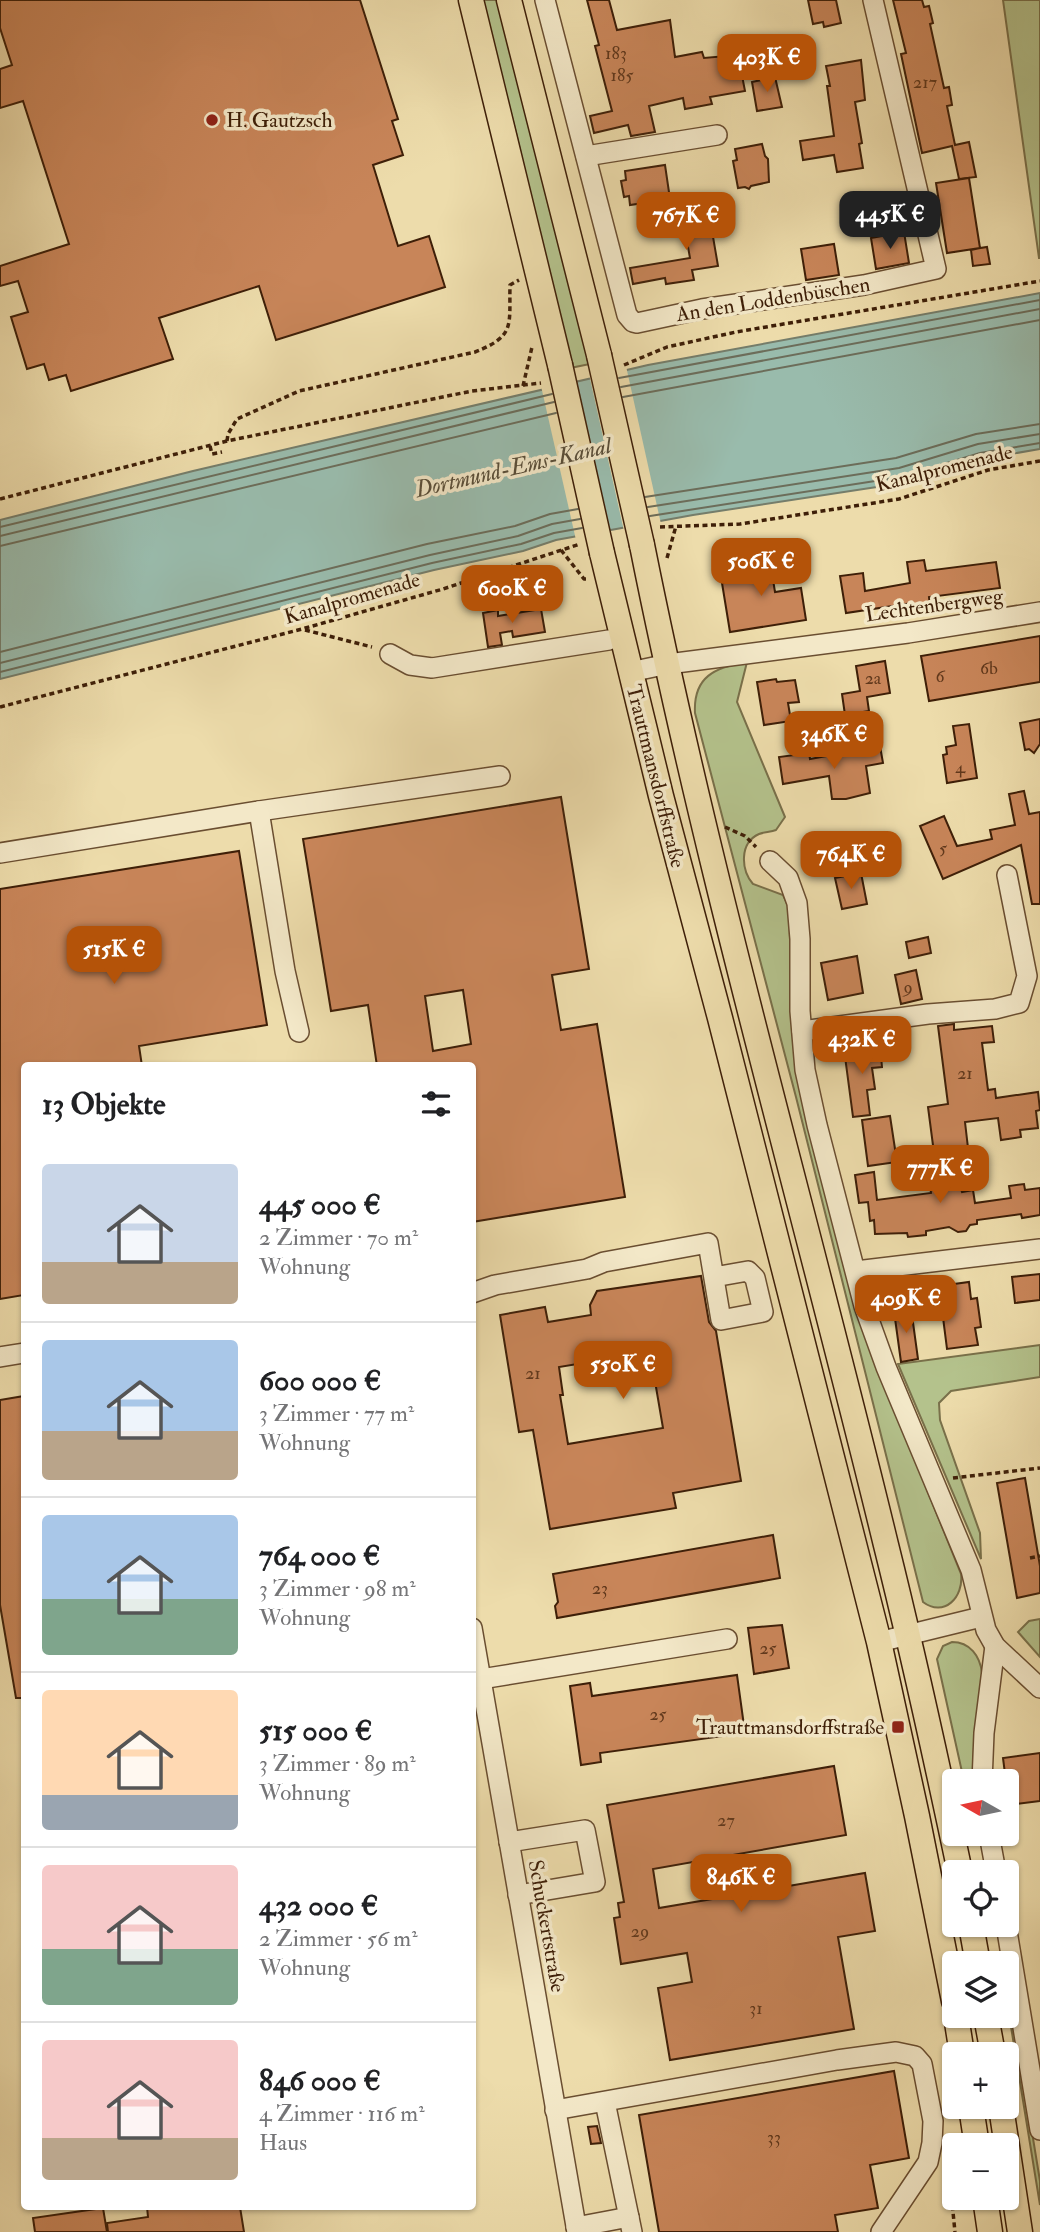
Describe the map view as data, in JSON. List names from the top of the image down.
{
  "streets": {
    "main road": ["Trauttmansdorffstraße"],
    "street": ["An den Loddenbüschen", "Lechtenbergweg", "Schuckertstraße"],
    "path": ["Kanalpromenade"]
  },
  "crossings": [
    ["Lechtenbergweg", "Trauttmansdorffstraße"]
  ],
  "water": ["Dortmund-Ems-Kanal"],
  "places": {
    "other": ["H. Gautzsch"],
    "transit": ["Trauttmansdorffstraße"]
  },
  "house_numbers": [
    "183",
    "185",
    "217",
    "6b",
    "6",
    "2a",
    "4",
    "5",
    "9",
    "21",
    "21",
    "23",
    "25",
    "25",
    "27",
    "29",
    "31",
    "33"
  ],
  "north": "left",
  "page": {
    "price": [
      "403K €",
      "445K €",
      "767K €",
      "506K €",
      "600K €",
      "346K €",
      "764K €",
      "515K €",
      "432K €",
      "777K €",
      "409K €",
      "550K €",
      "846K €"
    ],
    "heading": "13 Objekte",
    "list": [
      {
        "name": "445 000 €",
        "note": "2 Zimmer · 70 m² · Wohnung"
      },
      {
        "name": "600 000 €",
        "note": "3 Zimmer · 77 m² · Wohnung"
      },
      {
        "name": "764 000 €",
        "note": "3 Zimmer · 98 m² · Wohnung"
      },
      {
        "name": "515 000 €",
        "note": "3 Zimmer · 89 m² · Wohnung"
      },
      {
        "name": "432 000 €",
        "note": "2 Zimmer · 56 m² · Wohnung"
      },
      {
        "name": "846 000 €",
        "note": "4 Zimmer · 116 m² · Haus"
      }
    ],
    "map_buttons": ["+", "−"]
  }
}
